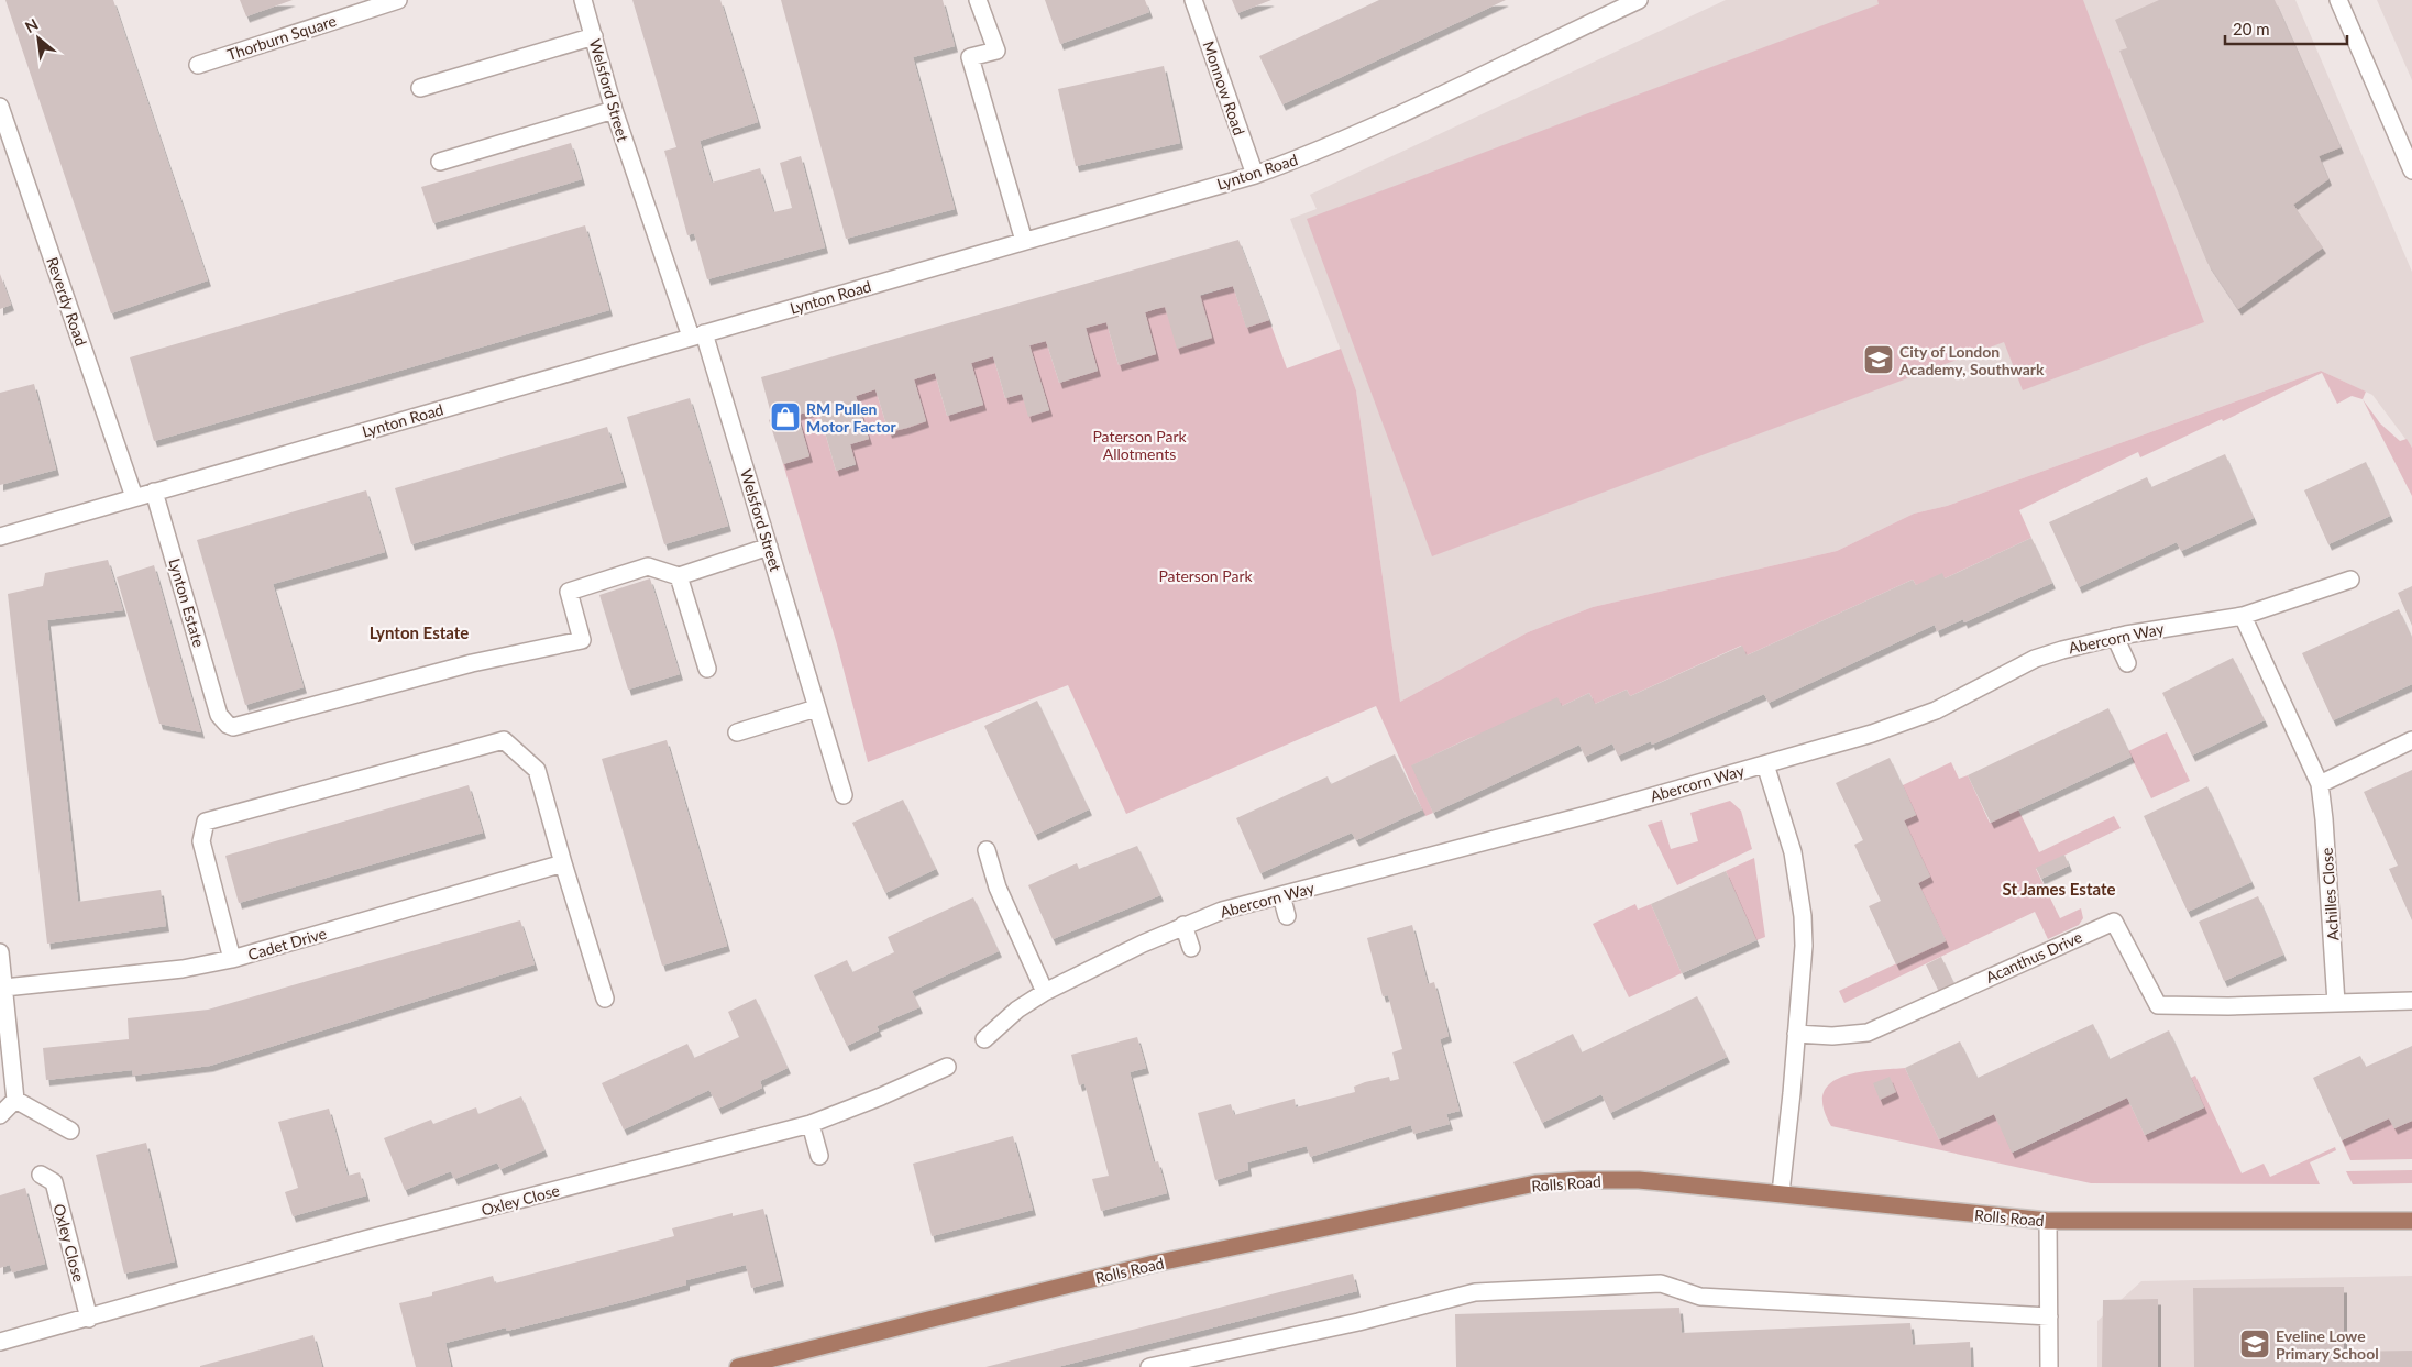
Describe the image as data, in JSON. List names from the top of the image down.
{
  "streets": {
    "main road": ["Rolls Road"],
    "street": [
      "Thorburn Square",
      "Monnow Road",
      "Welsford Street",
      "Lynton Road",
      "Reverdy Road",
      "Lynton Estate",
      "Abercorn Way",
      "Achilles Close",
      "Cadet Drive",
      "Acanthus Drive",
      "Oxley Close"
    ]
  },
  "crossings": [
    ["Monnow Road", "Lynton Road"],
    ["Welsford Street", "Lynton Road"],
    ["Lynton Road", "Reverdy Road"],
    ["Lynton Road", "Lynton Estate"],
    ["Abercorn Way", "Achilles Close"],
    ["Achilles Close", "Acanthus Drive"]
  ],
  "districts": ["Lynton Estate", "St James Estate"],
  "parks": ["Paterson Park Allotments", "Paterson Park"],
  "places": {
    "school or university": ["City of London Academy, Southwark", "Eveline Lowe Primary School"],
    "shop": ["RM Pullen Motor Factor"]
  },
  "scale_bar": "20 m",
  "north": "top left"
}
